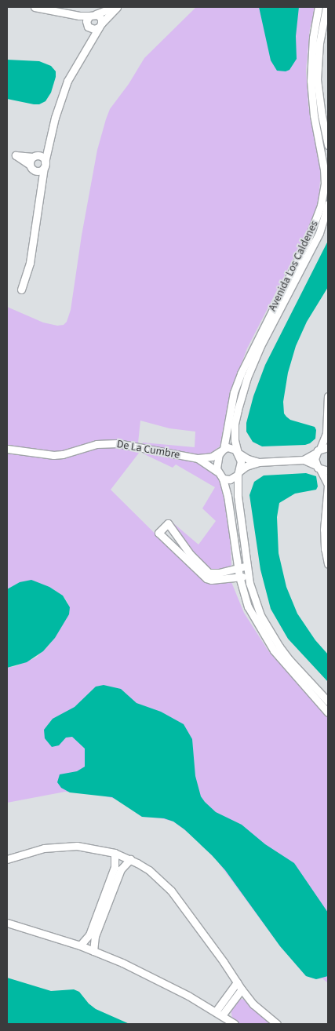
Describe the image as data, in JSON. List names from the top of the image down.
{
  "streets": {
    "street": ["Avenida Los Caldenes", "De La Cumbre"]
  }
}
